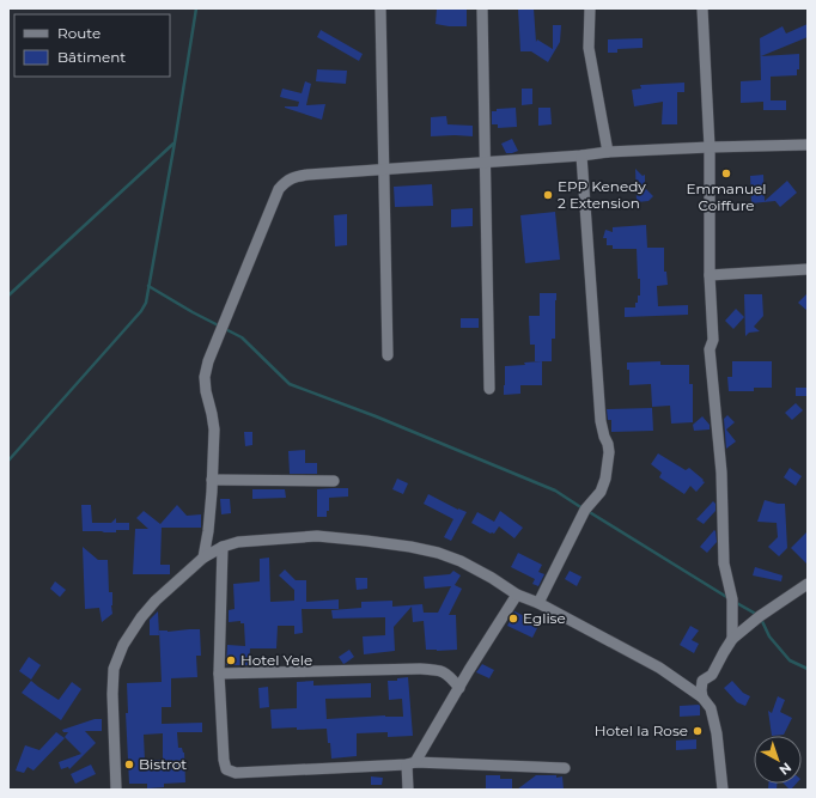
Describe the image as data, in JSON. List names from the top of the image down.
{
  "places": [
    "Emmanuel Coiffure",
    "EPP Kenedy 2 Extension",
    "Eglise",
    "Hotel Yele",
    "Hotel la Rose",
    "Bistrot"
  ],
  "legend": ["Route", "Bâtiment"],
  "north": "bottom right"
}
